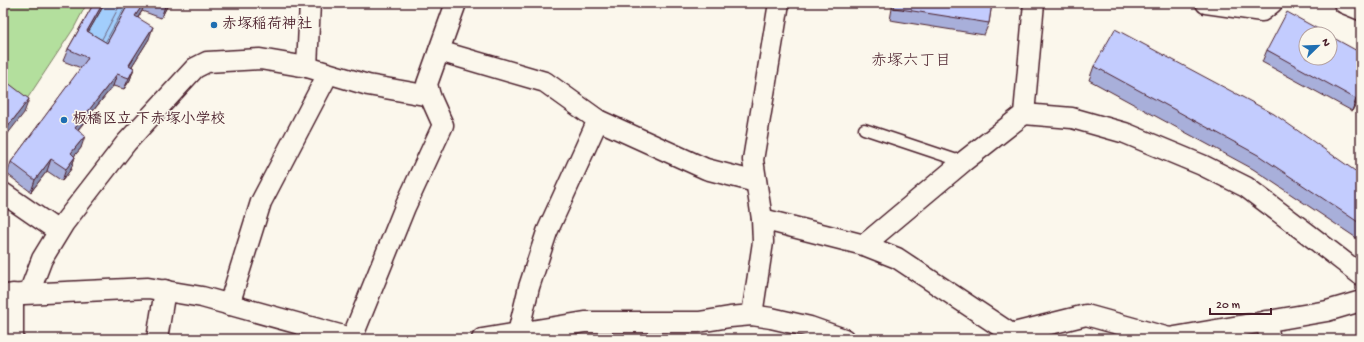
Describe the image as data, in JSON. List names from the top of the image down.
{
  "districts": ["赤塚六丁目"],
  "places": ["赤塚稲荷神社", "板橋区立 下赤塚小学校"],
  "scale_bar": "20 m",
  "north": "top right"
}
